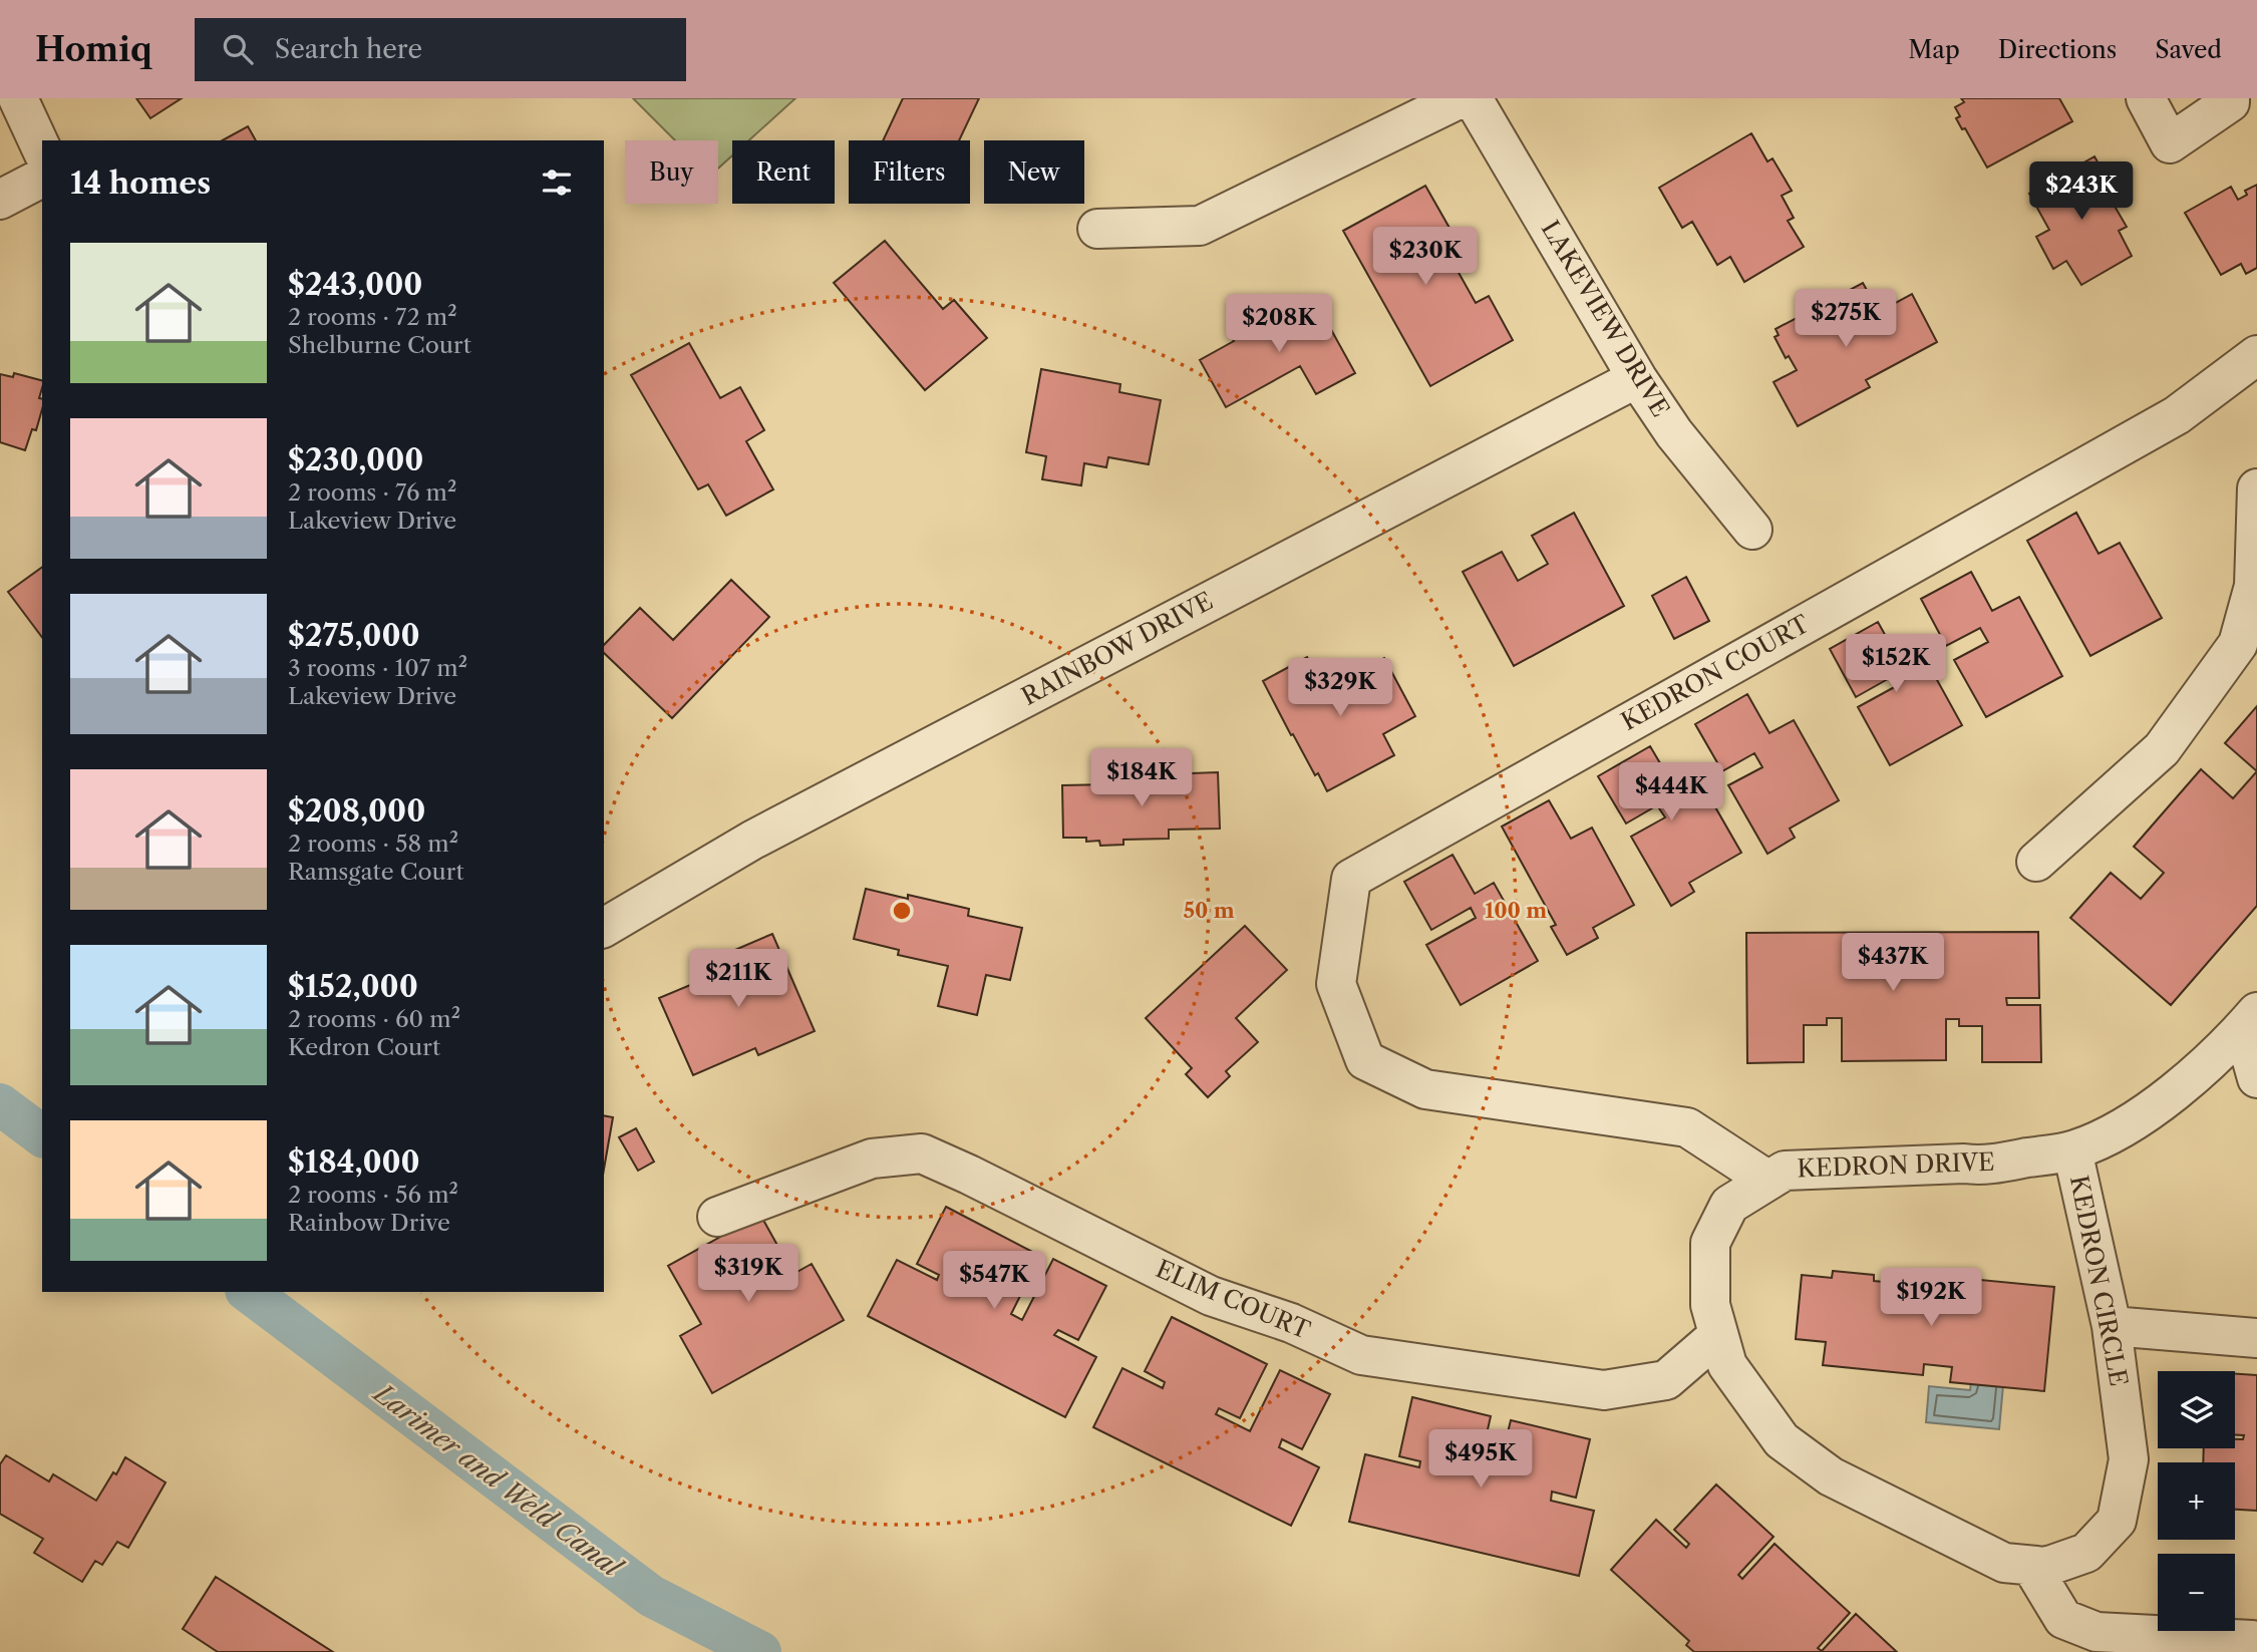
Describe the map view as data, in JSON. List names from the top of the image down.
{
  "streets": {
    "street": [
      "LAKEVIEW DRIVE",
      "RAINBOW DRIVE",
      "KEDRON COURT",
      "KEDRON DRIVE",
      "KEDRON CIRCLE",
      "ELIM COURT"
    ]
  },
  "crossings": [
    ["LAKEVIEW DRIVE", "RAINBOW DRIVE"],
    ["KEDRON COURT", "KEDRON DRIVE"],
    ["KEDRON DRIVE", "KEDRON CIRCLE"],
    ["KEDRON CIRCLE", "ELIM COURT"]
  ],
  "water": ["Larimer and Weld Canal"],
  "page": {
    "header": "Homiq",
    "search": "Search here",
    "nav": ["Map", "Directions", "Saved"],
    "chip": [
      "Buy",
      "Rent",
      "Filters",
      "New"
    ],
    "heading": "14 homes",
    "price": [
      "$243K",
      "$230K",
      "$275K",
      "$208K",
      "$152K",
      "$329K",
      "$184K",
      "$444K",
      "$437K",
      "$211K",
      "$319K",
      "$547K",
      "$192K",
      "$495K"
    ],
    "list": [
      {
        "name": "$243,000",
        "note": "2 rooms · 72 m² · Shelburne Court"
      },
      {
        "name": "$230,000",
        "note": "2 rooms · 76 m² · Lakeview Drive"
      },
      {
        "name": "$275,000",
        "note": "3 rooms · 107 m² · Lakeview Drive"
      },
      {
        "name": "$208,000",
        "note": "2 rooms · 58 m² · Ramsgate Court"
      },
      {
        "name": "$152,000",
        "note": "2 rooms · 60 m² · Kedron Court"
      },
      {
        "name": "$184,000",
        "note": "2 rooms · 56 m² · Rainbow Drive"
      }
    ],
    "map_buttons": ["+", "−"]
  },
  "rings": ["50 m", "100 m"]
}
